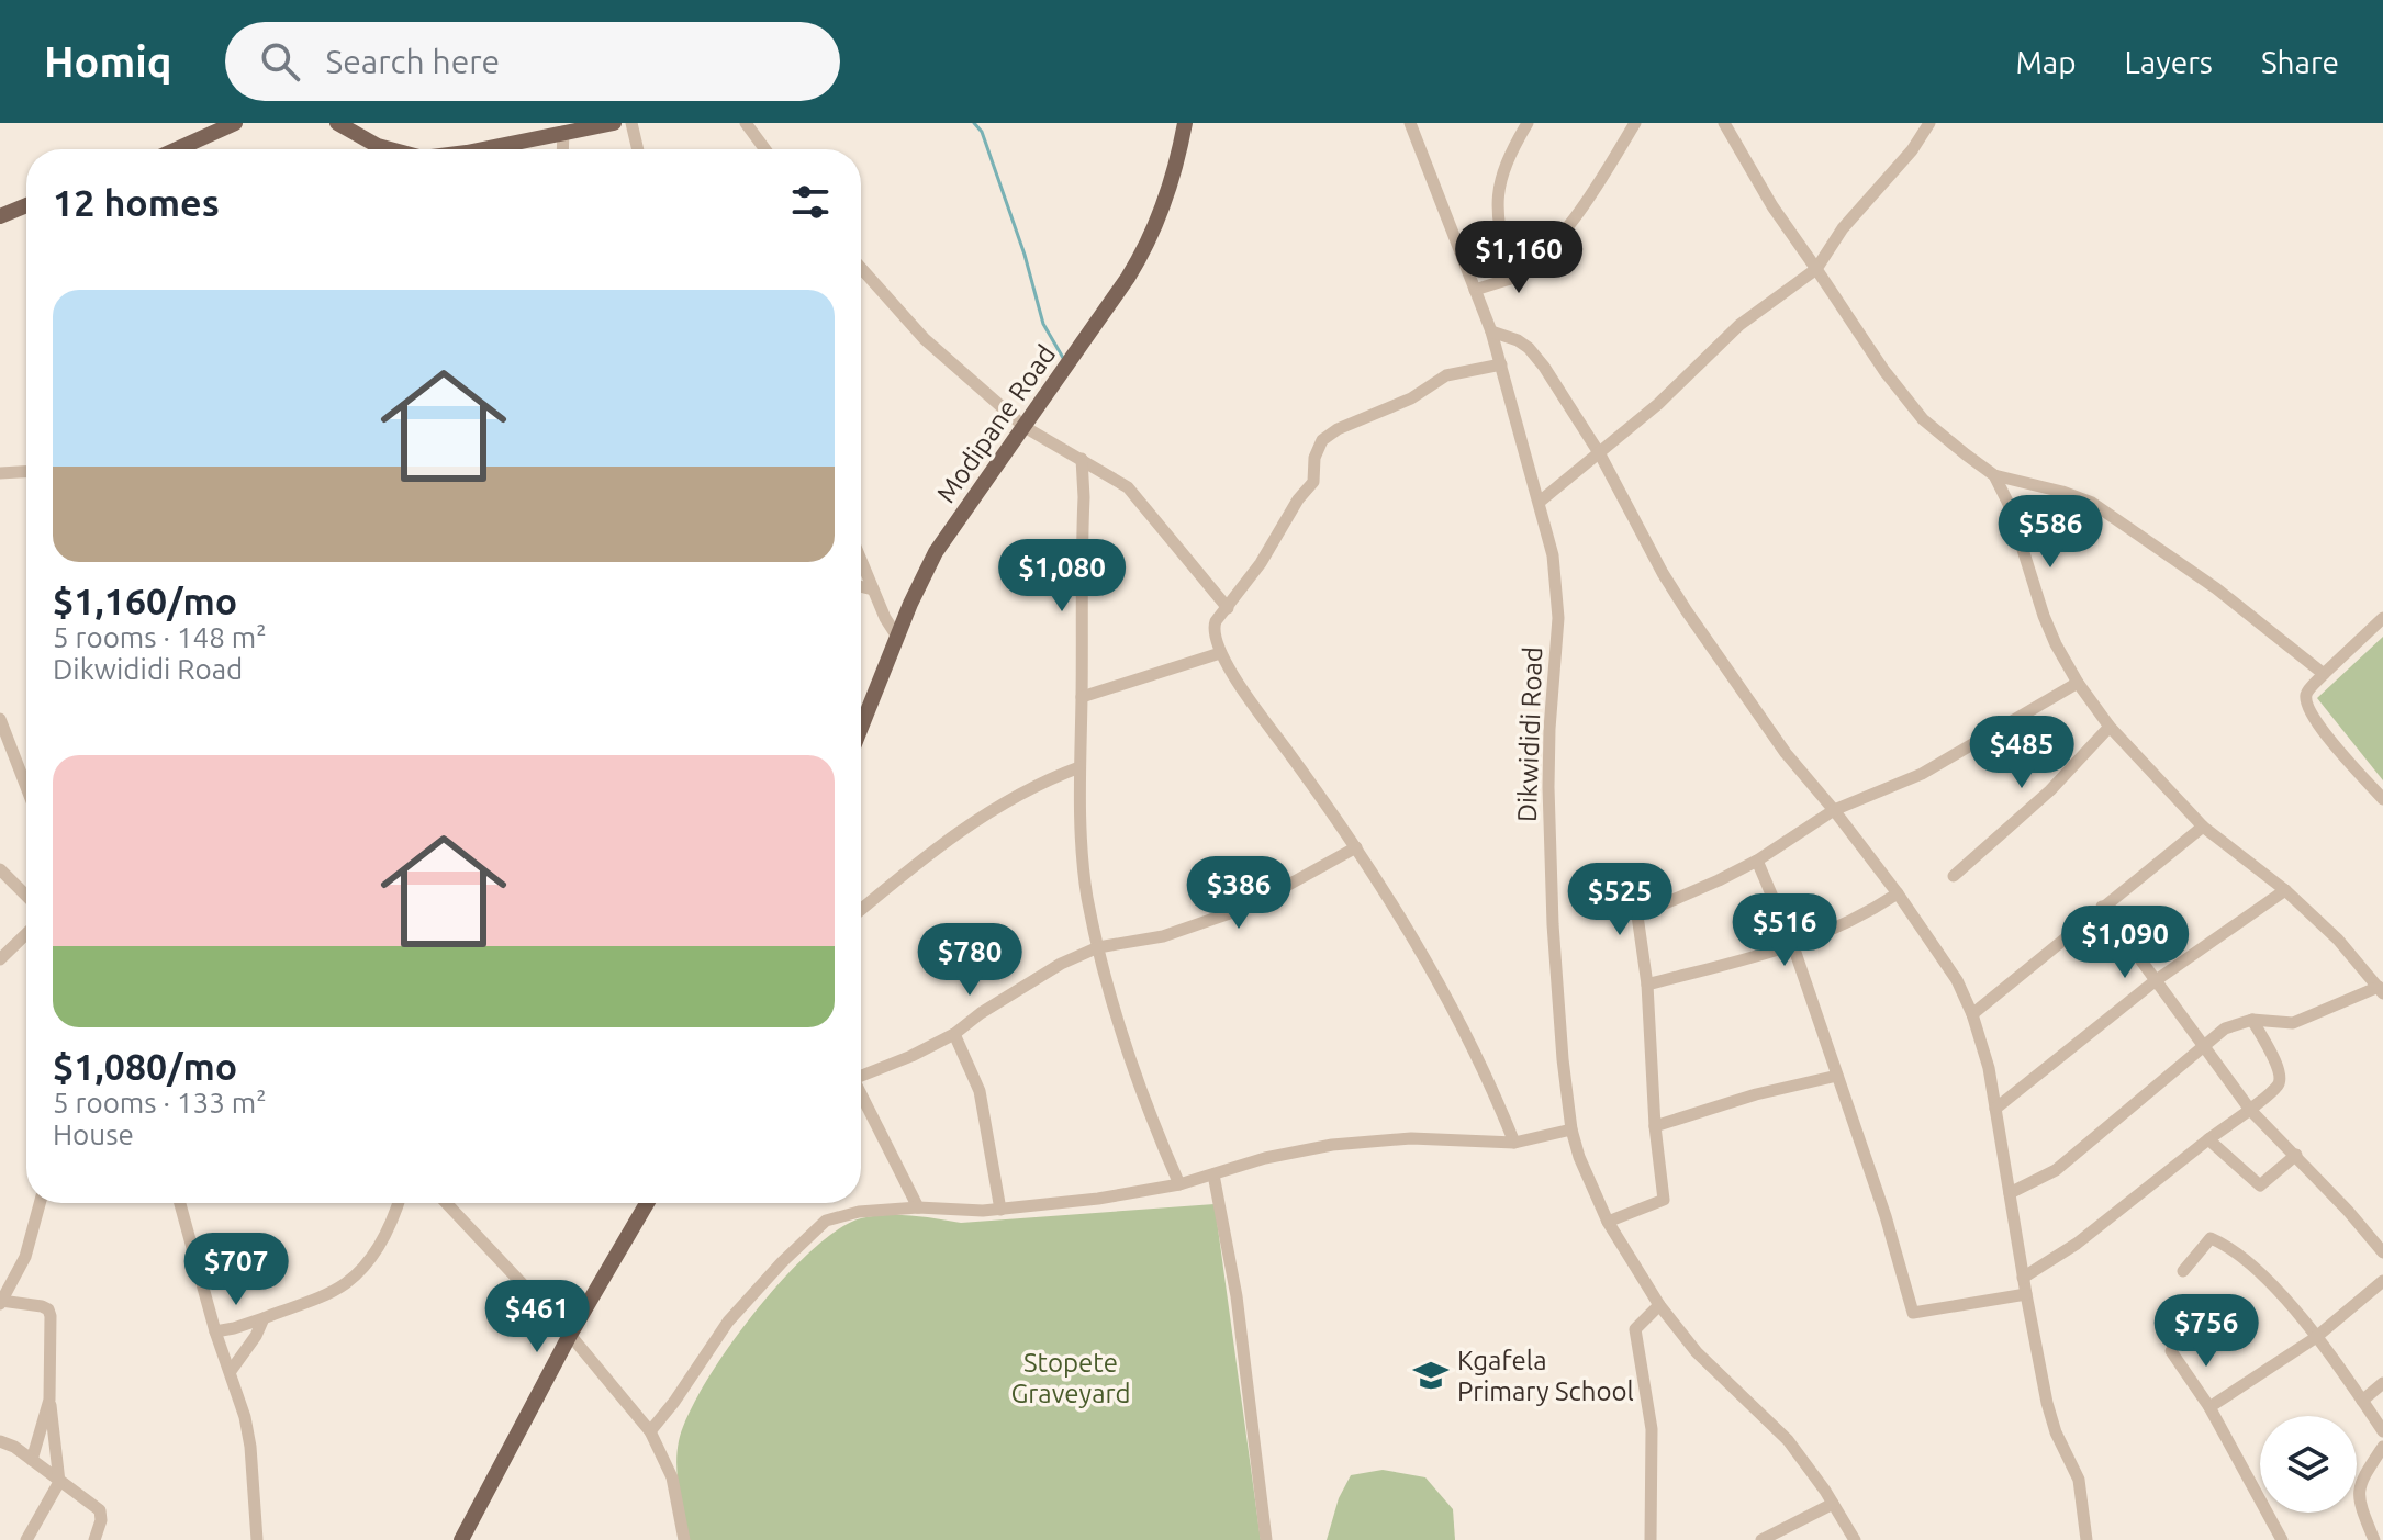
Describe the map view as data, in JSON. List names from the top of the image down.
{
  "streets": {
    "main road": ["Modipane Road"],
    "street": ["Dikwididi Road"]
  },
  "parks": ["Stopete Graveyard"],
  "places": {
    "school or university": ["Kgafela Primary School"]
  },
  "page": {
    "header": "Homiq",
    "search": "Search here",
    "nav": ["Map", "Layers", "Share"],
    "heading": "12 homes",
    "price": [
      "$1,160",
      "$586",
      "$1,080",
      "$485",
      "$386",
      "$525",
      "$516",
      "$1,090",
      "$780",
      "$707",
      "$461",
      "$756"
    ],
    "list": [
      {
        "name": "$1,160/mo",
        "note": "5 rooms · 148 m² · Dikwididi Road"
      },
      {
        "name": "$1,080/mo",
        "note": "5 rooms · 133 m² · House"
      }
    ]
  }
}
